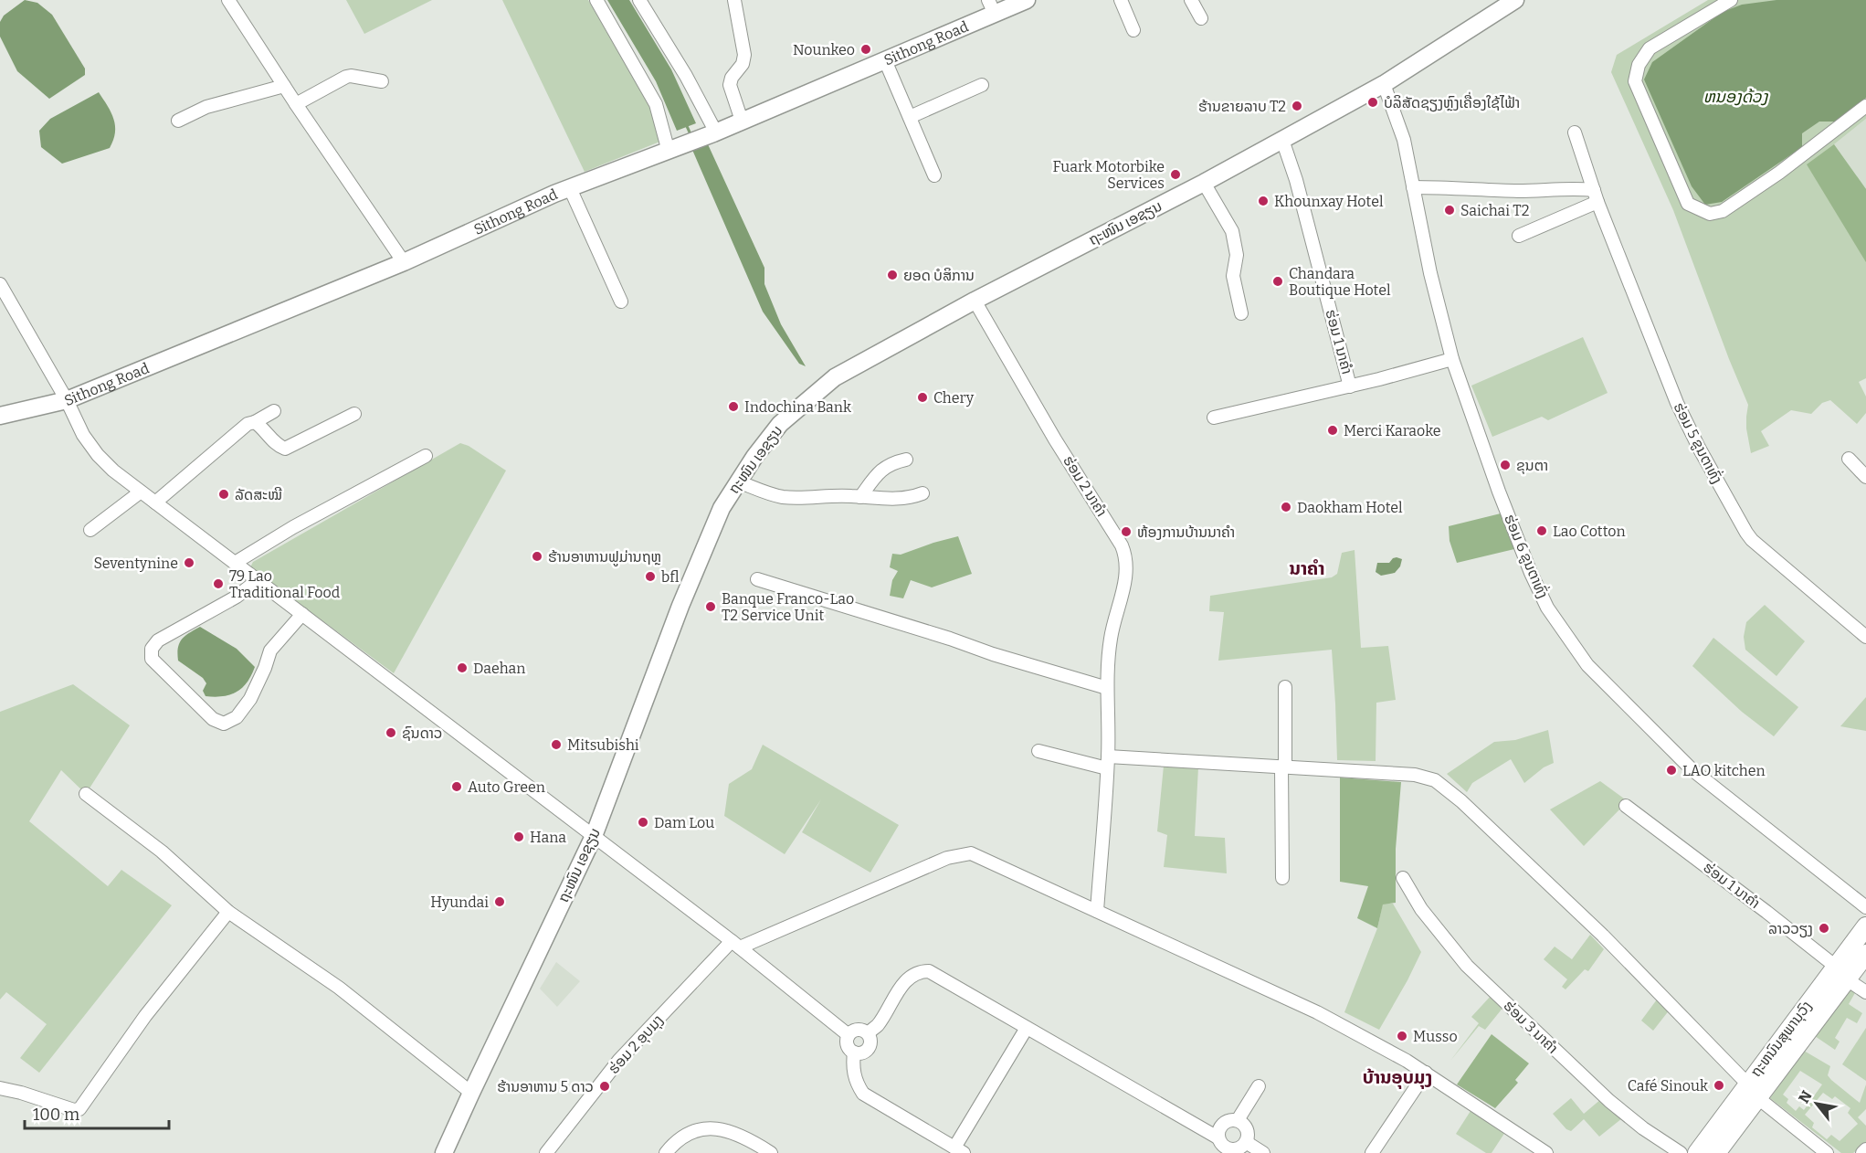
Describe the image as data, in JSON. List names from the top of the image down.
{
  "streets": {
    "highway": ["ຖະຫນົນສຸພານຸວົງ"],
    "main road": ["Sithong Road", "ຖະໜົນ ເອຊຽນ"],
    "street": [
      "ຮ່ອມ 1 ນາຄຳ",
      "ຮ່ອມ 5 ຂູນຕາທົ່ງ",
      "ຮ່ອມ 2 ນາຄຳ",
      "ຮ່ອມ 6 ຂູນຕາທົ່ງ",
      "ຮ່ອມ 3 ນາຄຳ",
      "ຮ່ອມ 2 ອຸບມຸງ"
    ]
  },
  "crossings": [
    ["ຖະໜົນ ເອຊຽນ", "ຮ່ອມ 1 ນາຄຳ"],
    ["ຖະໜົນ ເອຊຽນ", "ຮ່ອມ 2 ນາຄຳ"],
    ["ຖະໜົນ ເອຊຽນ", "ຮ່ອມ 6 ຂູນຕາທົ່ງ"],
    ["ຮ່ອມ 1 ນາຄຳ", "ຖະຫນົນສຸພານຸວົງ"]
  ],
  "districts": ["ນາຄຳ", "ບ້ານອຸບມຸງ"],
  "water": ["ຫນອງດ້ວງ"],
  "places": [
    "Nounkeo",
    "ບໍລິສັດຊຽງຫຼົງເຄື່ອງໃຊ້ໄຟ້າ",
    "ຮ້ານຂາຍລາບ T2",
    "Fuark Motorbike Services",
    "Khounxay Hotel",
    "Saichai T2",
    "ຍອດ ບໍສິການ",
    "Chandara Boutique Hotel",
    "Chery",
    "Indochina Bank",
    "Merci Karaoke",
    "ຂຸນຕາ",
    "ລັດສະໝີ",
    "Daokham Hotel",
    "Lao Cotton",
    "ຫ້ອງການບ້ານນາຄໍາ",
    "ຮ້ານອາຫານຟູມ່ານຖຫຼ",
    "Seventynine",
    "bfl",
    "79 Lao Traditional Food",
    "Banque Franco-Lao T2 Service Unit",
    "Daehan",
    "ຊົນດາວ",
    "Mitsubishi",
    "LAO kitchen",
    "Auto Green",
    "Dam Lou",
    "Hana",
    "Hyundai",
    "ລາວວຽງ",
    "Musso",
    "Café Sinouk",
    "ຮ້ານອາຫານ 5 ດາວ"
  ],
  "scale_bar": "100 m",
  "north": "top left"
}
